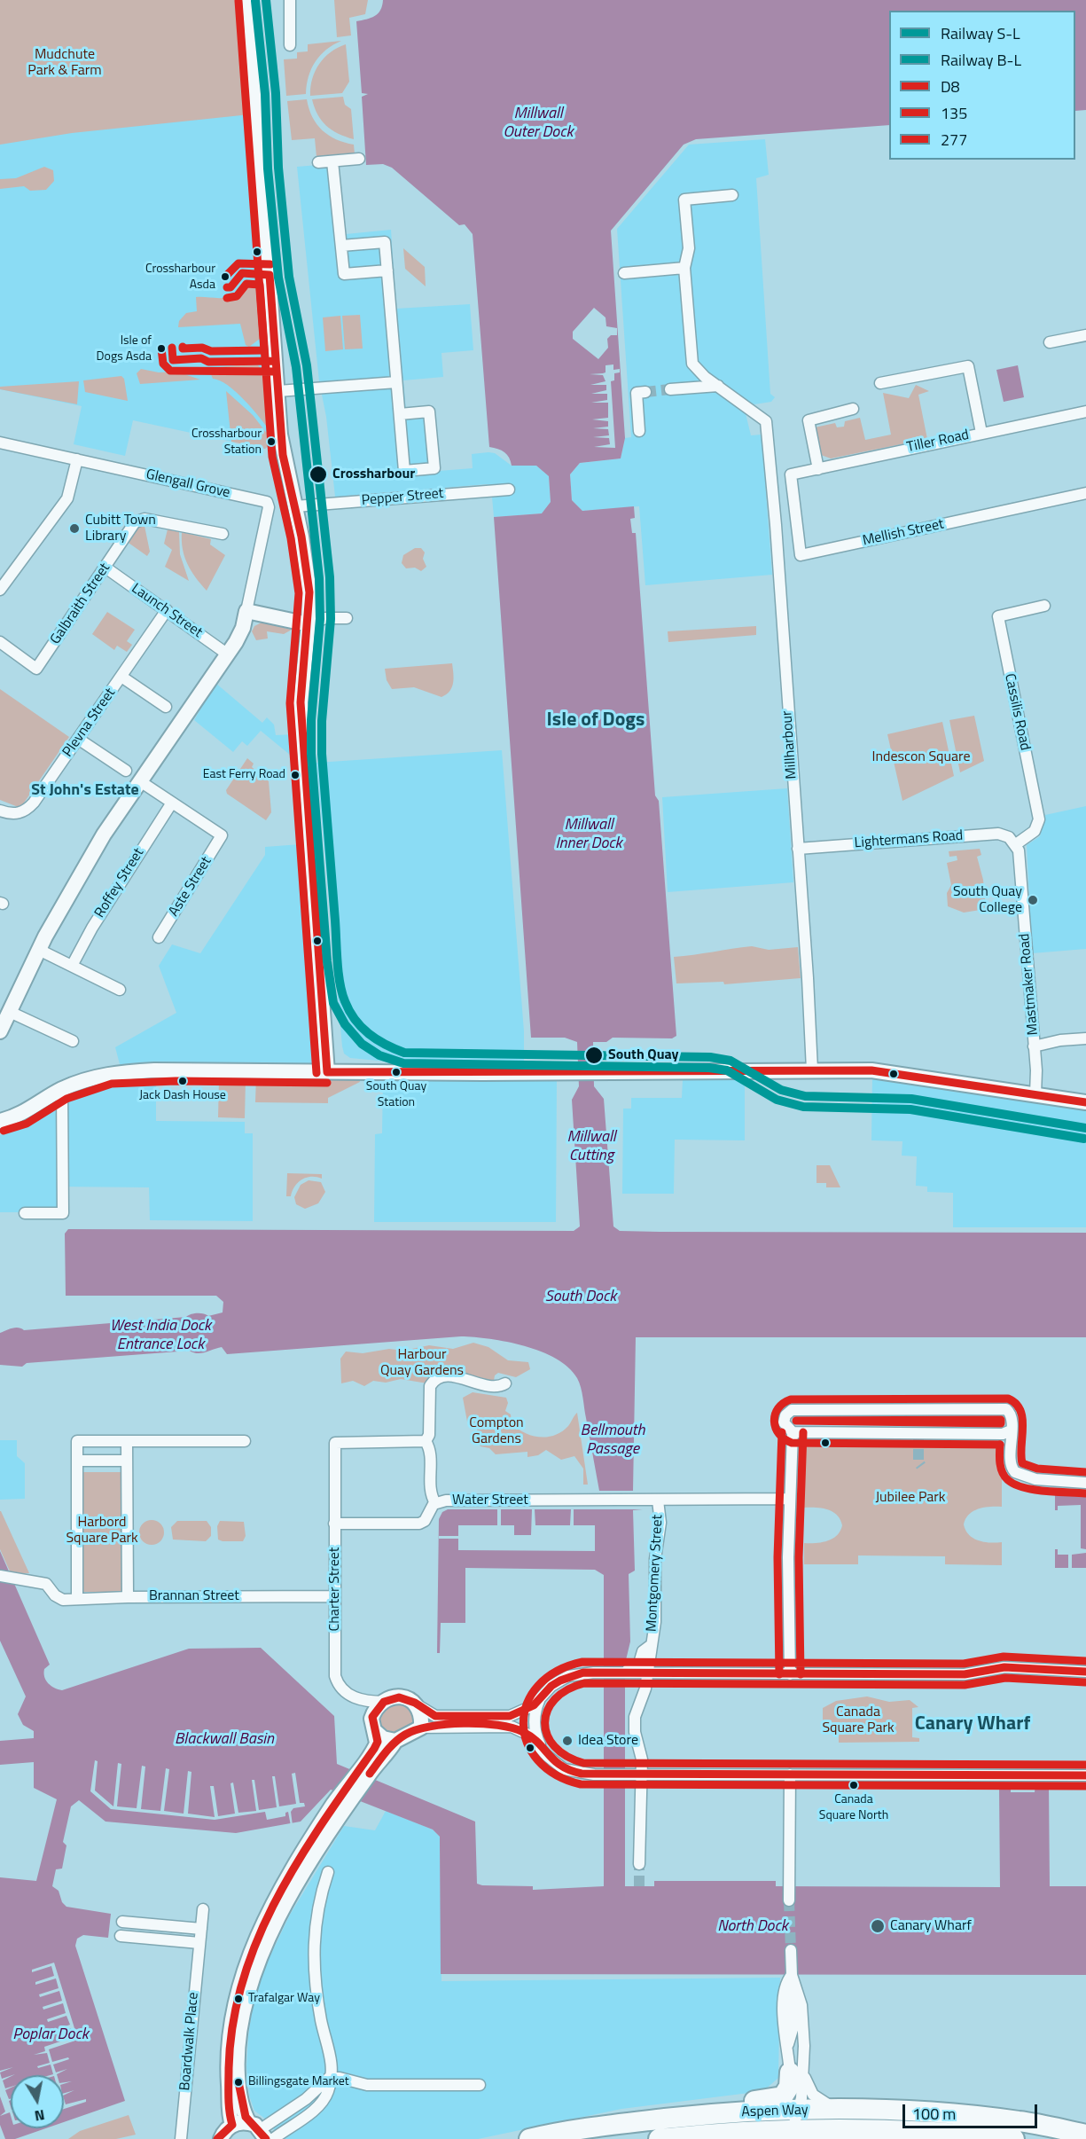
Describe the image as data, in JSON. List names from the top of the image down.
{
  "streets": {
    "highway": ["Aspen Way"],
    "street": [
      "Tiller Road",
      "Glengall Grove",
      "Pepper Street",
      "Mellish Street",
      "Galbraith Street",
      "Launch Street",
      "Cassilis Road",
      "Plevna Street",
      "Millharbour",
      "Lightermans Road",
      "Roffey Street",
      "Aste Street",
      "Mastmaker Road",
      "Water Street",
      "Montgomery Street",
      "Charter Street",
      "Brannan Street",
      "Boardwalk Place"
    ]
  },
  "crossings": [
    ["Tiller Road", "Mellish Street"],
    ["Galbraith Street", "Launch Street"],
    ["Launch Street", "Plevna Street"],
    ["Cassilis Road", "Lightermans Road"],
    ["Cassilis Road", "Mastmaker Road"],
    ["Millharbour", "Lightermans Road"],
    ["Lightermans Road", "Mastmaker Road"],
    ["Roffey Street", "Aste Street"],
    ["Water Street", "Montgomery Street"],
    ["Water Street", "Charter Street"],
    ["Charter Street", "Brannan Street"]
  ],
  "districts": ["Isle of Dogs", "St John's Estate", "Canary Wharf"],
  "water": [
    "Millwall Outer Dock",
    "Millwall Inner Dock",
    "Millwall Cutting",
    "South Dock",
    "West India Dock Entrance Lock",
    "Bellmouth Passage",
    "Blackwall Basin",
    "North Dock",
    "Poplar Dock"
  ],
  "parks": [
    "Mudchute Park & Farm",
    "Indescon Square",
    "Harbour Quay Gardens",
    "Compton Gardens",
    "Jubilee Park",
    "Harbord Square Park",
    "Canada Square Park"
  ],
  "places": [
    "Crossharbour Asda",
    "Isle of Dogs Asda",
    "Crossharbour Station",
    "Crossharbour",
    "Cubitt Town Library",
    "East Ferry Road",
    "South Quay College",
    "South Quay",
    "South Quay Station",
    "Jack Dash House",
    "Idea Store",
    "Canada Square North",
    "Canary Wharf",
    "Trafalgar Way",
    "Billingsgate Market"
  ],
  "lines": [
    "rail line S-L",
    "rail line B-L",
    "transit line 277",
    "transit line D8",
    "transit line 135"
  ],
  "legend": [
    "Railway S-L",
    "Railway B-L",
    "D8",
    "135",
    "277"
  ],
  "scale_bar": "100 m",
  "north": "bottom"
}
